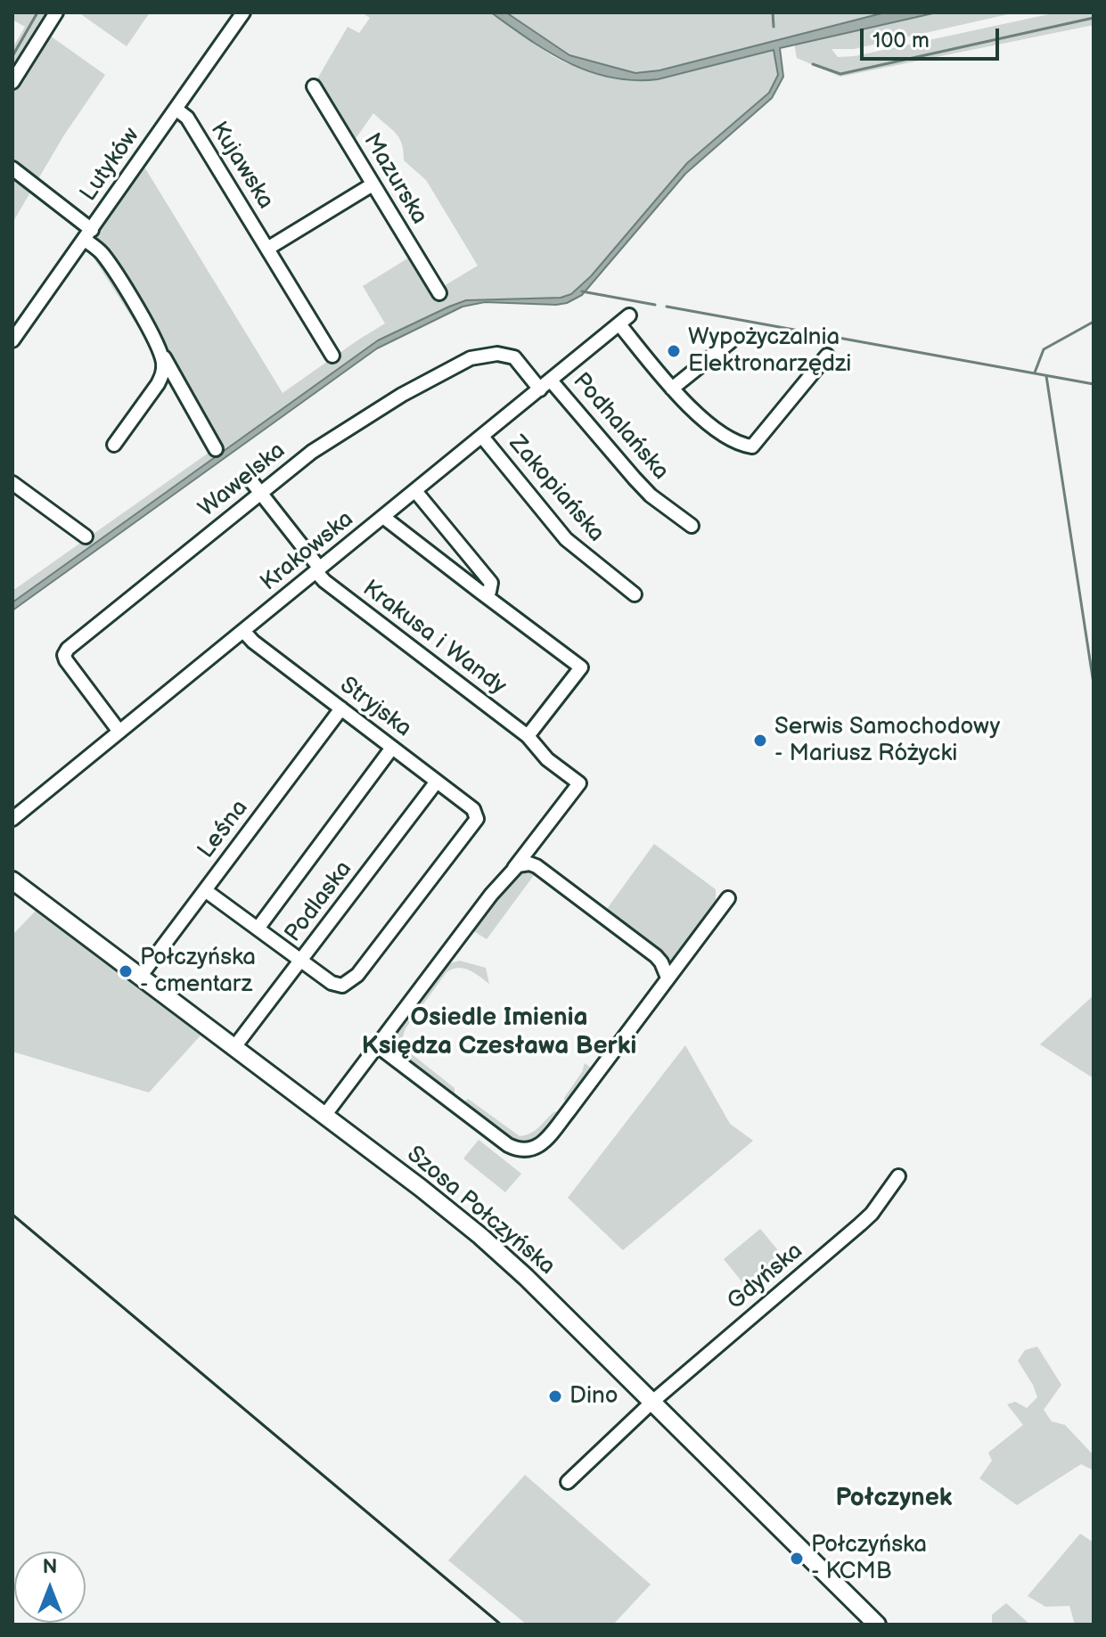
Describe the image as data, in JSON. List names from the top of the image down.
{
  "streets": {
    "main road": ["Szosa Połczyńska"],
    "street": [
      "Lutyków",
      "Kujawska",
      "Mazurska",
      "Podhalańska",
      "Wawelska",
      "Zakopiańska",
      "Krakowska",
      "Krakusa i Wandy",
      "Stryjska",
      "Leśna",
      "Podlaska",
      "Gdyńska"
    ]
  },
  "crossings": [
    ["Lutyków", "Kujawska"],
    ["Podhalańska", "Krakowska"],
    ["Wawelska", "Krakowska"],
    ["Wawelska", "Krakusa i Wandy"],
    ["Zakopiańska", "Krakowska"],
    ["Krakowska", "Krakusa i Wandy"],
    ["Krakowska", "Stryjska"],
    ["Stryjska", "Leśna"],
    ["Stryjska", "Podlaska"],
    ["Leśna", "Szosa Połczyńska"],
    ["Podlaska", "Szosa Połczyńska"],
    ["Szosa Połczyńska", "Gdyńska"]
  ],
  "districts": ["Osiedle Imienia Księdza Czesława Berki", "Połczynek"],
  "places": [
    "Wypożyczalnia Elektronarzędzi",
    "Serwis Samochodowy - Mariusz Różycki",
    "Połczyńska - cmentarz",
    "Dino",
    "Połczyńska - KCMB"
  ],
  "scale_bar": "100 m",
  "north": "top"
}
